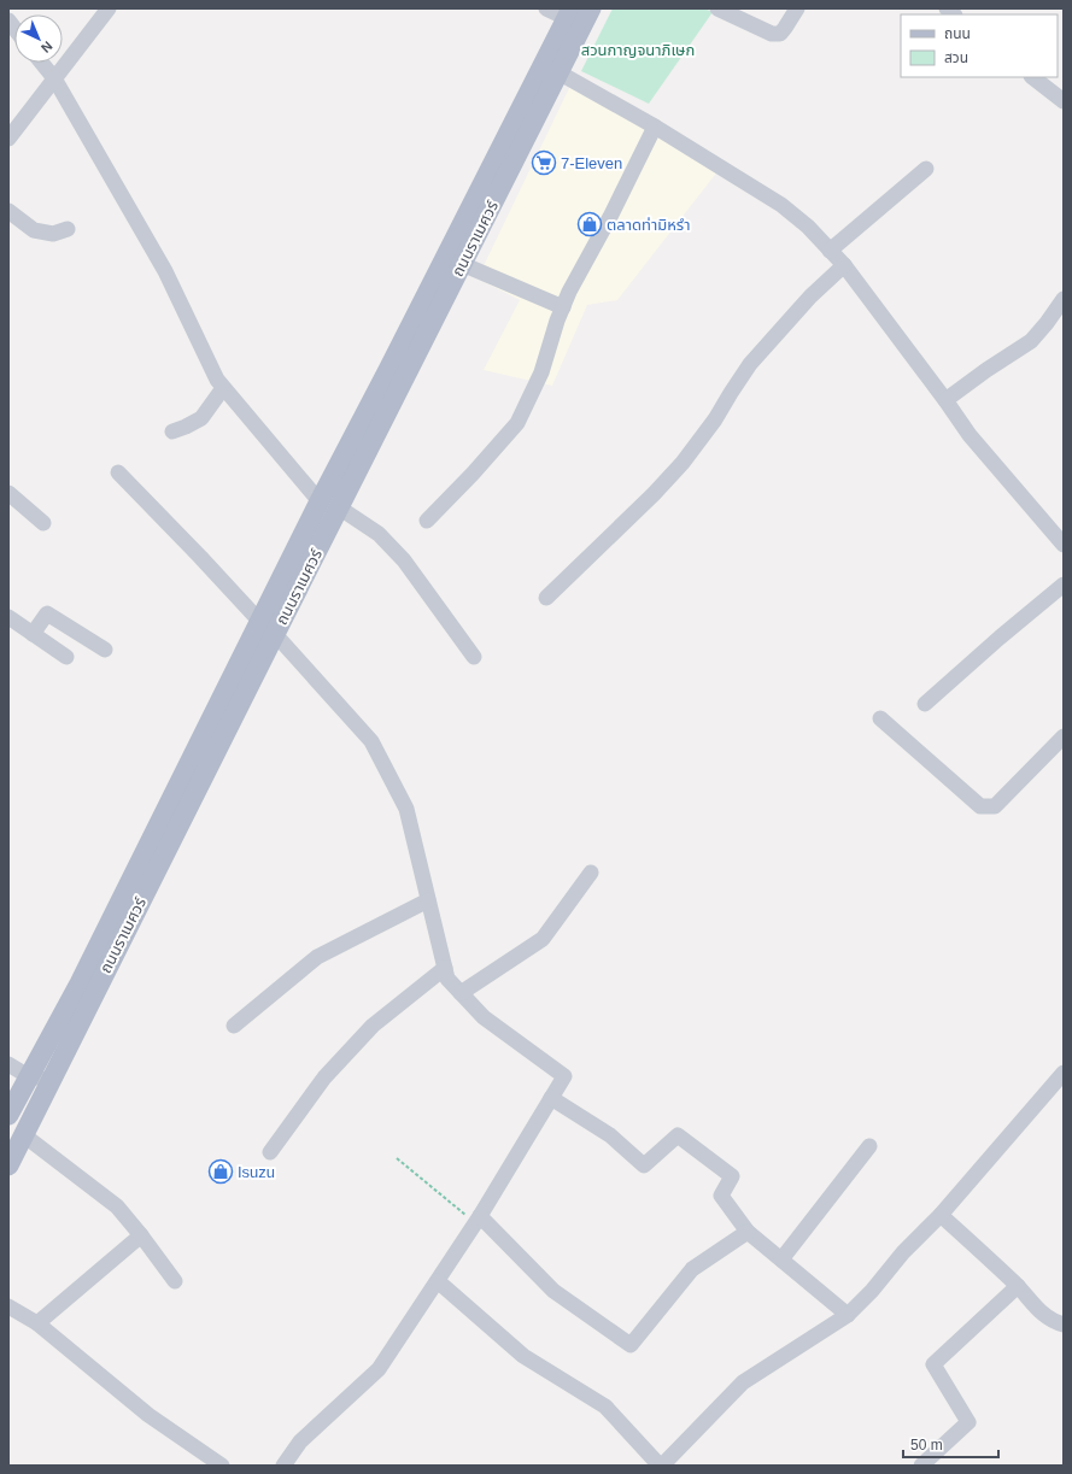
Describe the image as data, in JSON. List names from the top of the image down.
{
  "streets": {
    "main road": ["ถนนราเมศวร์"]
  },
  "parks": ["สวนกาญจนาภิเษก"],
  "places": {
    "supermarket": ["7-Eleven"],
    "shop": ["ตลาดท่ามิหรำ", "Isuzu"]
  },
  "legend": ["ถนน", "สวน"],
  "scale_bar": "50 m",
  "north": "bottom right"
}
